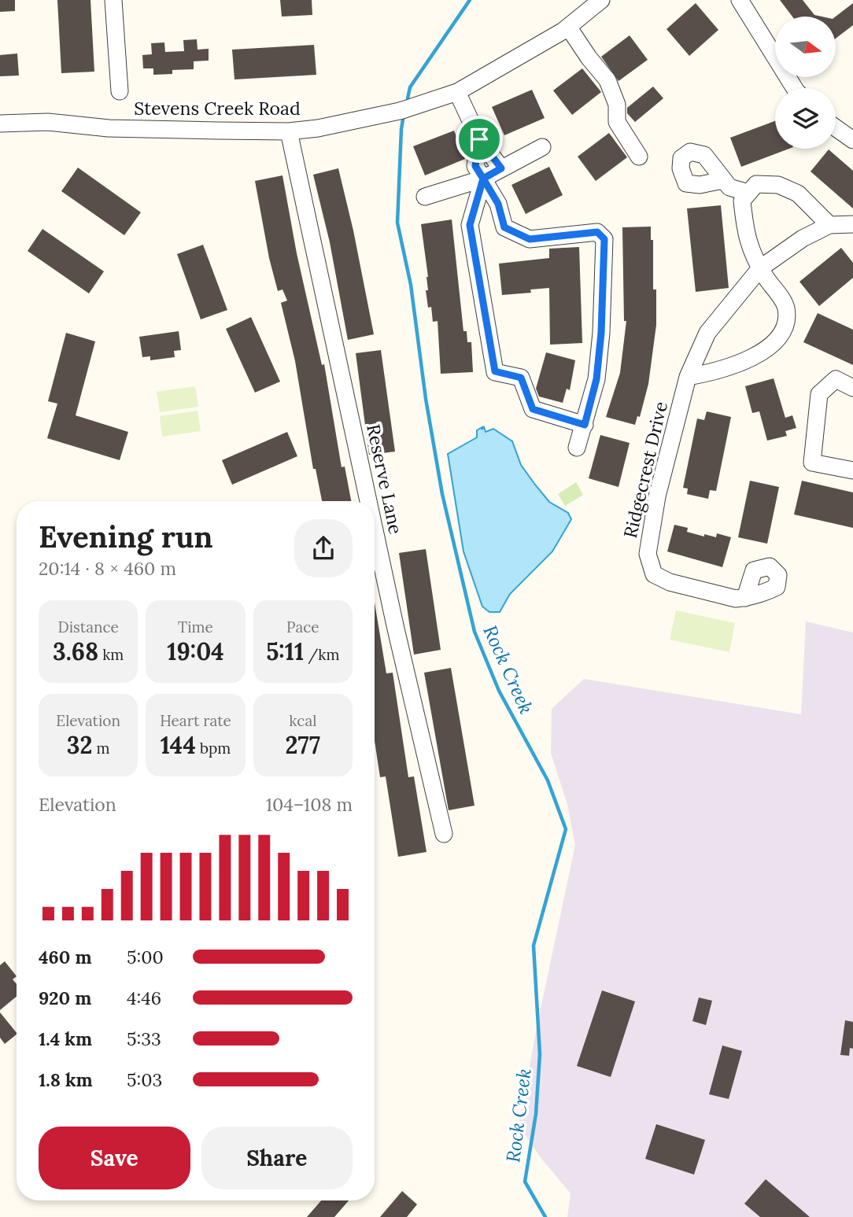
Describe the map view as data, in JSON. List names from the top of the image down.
{
  "streets": {
    "street": ["Stevens Creek Road", "Ridgecrest Drive", "Reserve Lane"]
  },
  "crossings": [
    ["Stevens Creek Road", "Reserve Lane"]
  ],
  "water": ["Rock Creek"],
  "north": "right",
  "page": {
    "heading": ["Evening run", "20:14 · 8 × 460 m"],
    "stats": [
      ["Distance", "3.68 km"],
      ["Time", "19:04"],
      ["Pace", "5:11 /km"],
      ["Elevation", "32 m"],
      ["Heart rate", "144 bpm"],
      ["kcal", "277"]
    ],
    "chart": ["Elevation", "104–108 m"],
    "list": [
      {
        "name": "460 m",
        "note": "5:00"
      },
      {
        "name": "920 m",
        "note": "4:46"
      },
      {
        "name": "1.4 km",
        "note": "5:33"
      },
      {
        "name": "1.8 km",
        "note": "5:03"
      }
    ],
    "buttons": ["Save", "Share"]
  }
}
